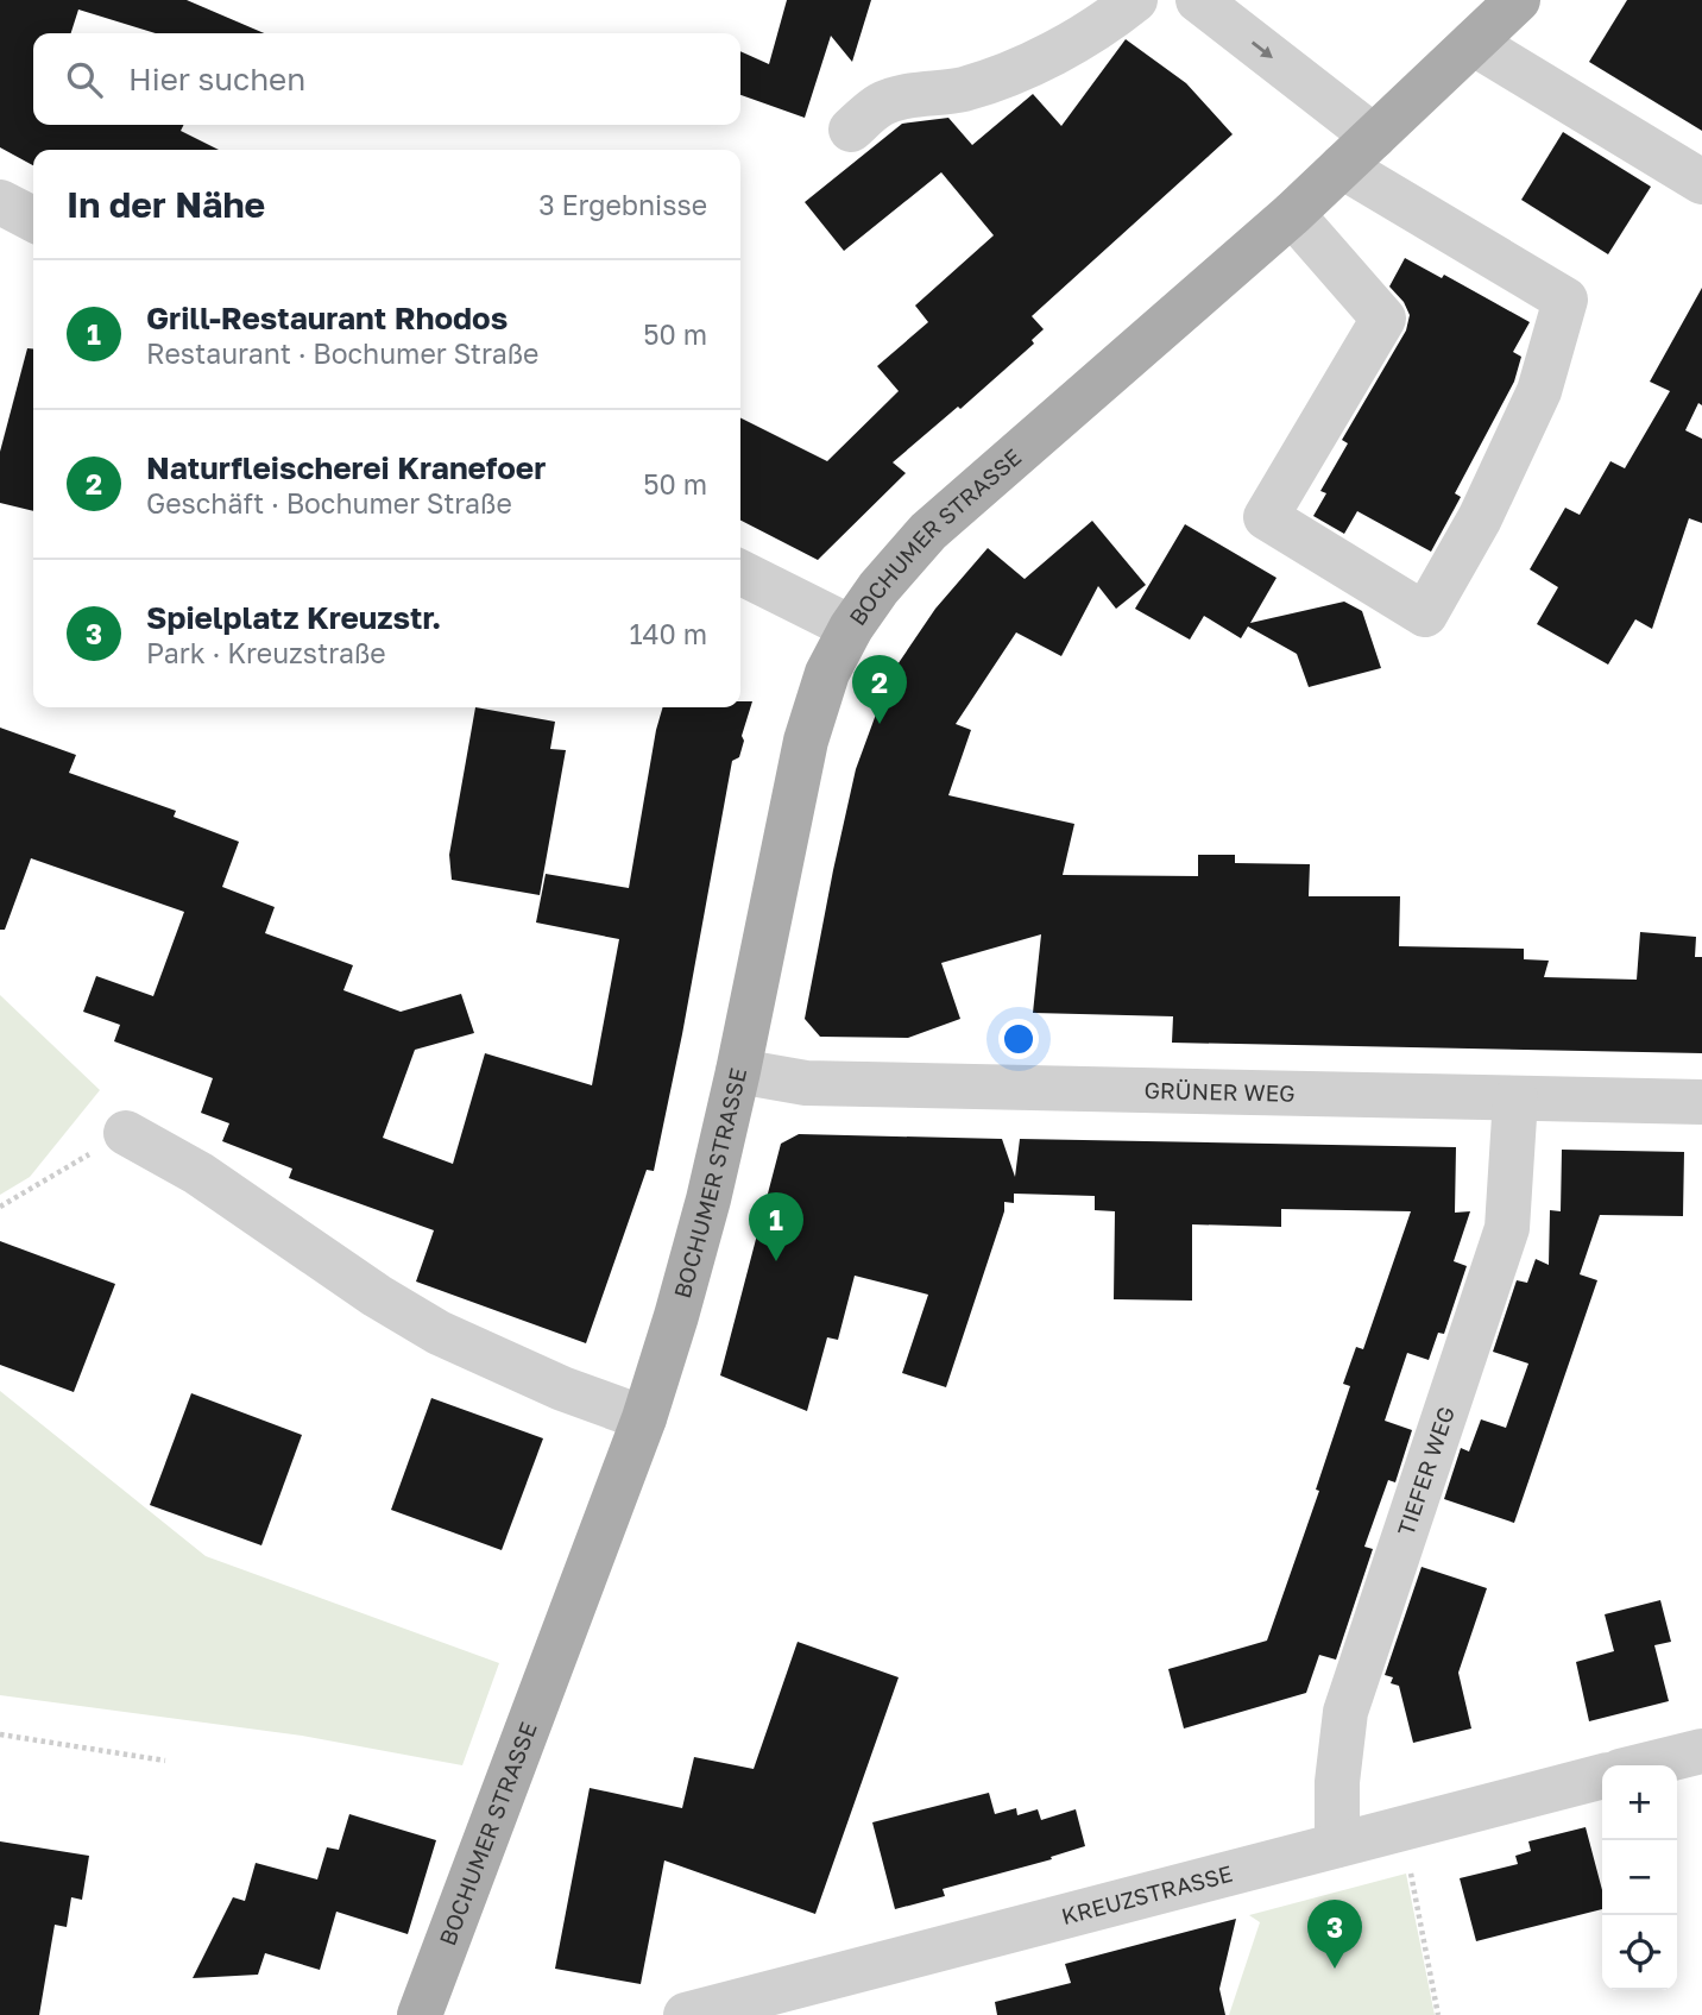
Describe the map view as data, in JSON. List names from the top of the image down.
{
  "streets": {
    "main road": ["BOCHUMER STRASSE"],
    "street": ["GRÜNER WEG", "TIEFER WEG", "KREUZSTRASSE"]
  },
  "crossings": [
    ["BOCHUMER STRASSE", "GRÜNER WEG"],
    ["GRÜNER WEG", "TIEFER WEG"],
    ["TIEFER WEG", "KREUZSTRASSE"]
  ],
  "page": {
    "search": "Hier suchen",
    "heading": ["In der Nähe", "3 Ergebnisse"],
    "list": [
      {
        "mark": "1",
        "name": "Grill-Restaurant Rhodos",
        "note": "Restaurant · Bochumer Straße",
        "value": "50 m"
      },
      {
        "mark": "2",
        "name": "Naturfleischerei Kranefoer",
        "note": "Geschäft · Bochumer Straße",
        "value": "50 m"
      },
      {
        "mark": "3",
        "name": "Spielplatz Kreuzstr.",
        "note": "Park · Kreuzstraße",
        "value": "140 m"
      }
    ],
    "pins": ["2", "1", "3"],
    "map_buttons": ["+", "−"]
  }
}
